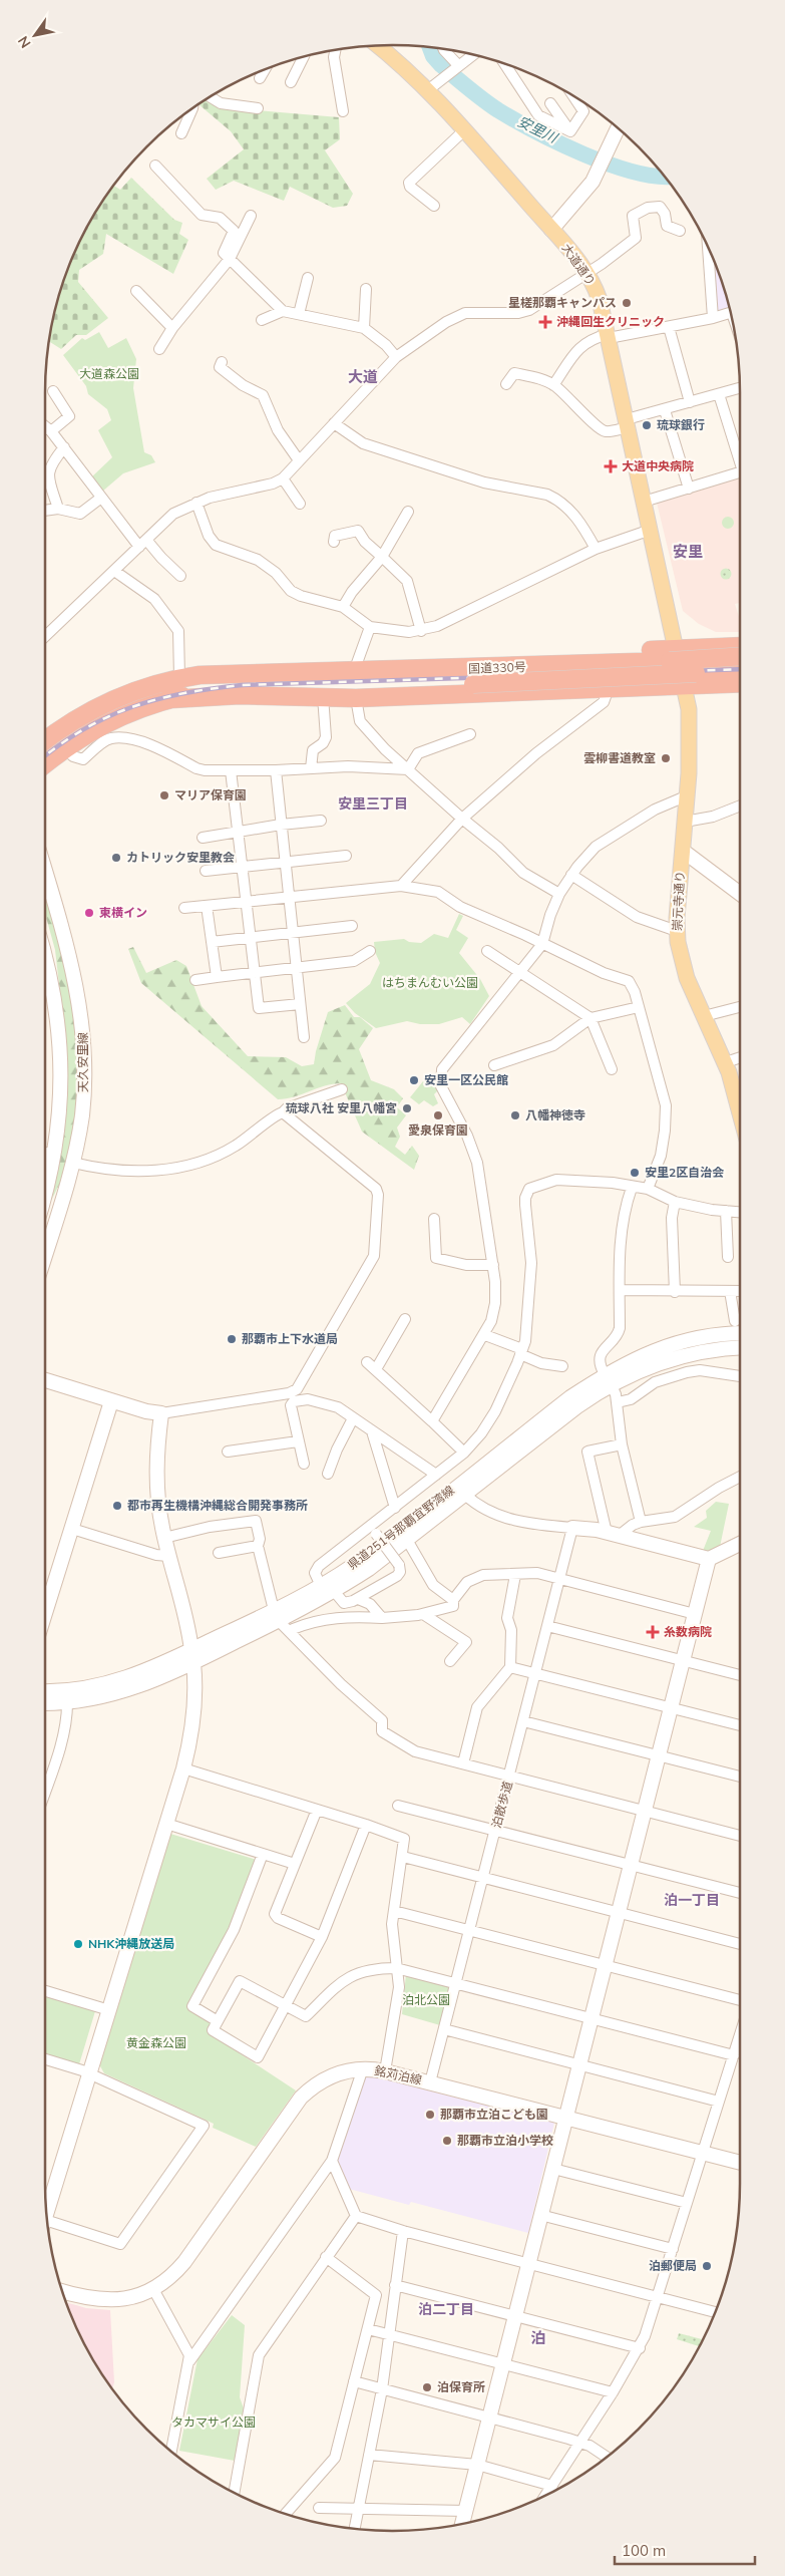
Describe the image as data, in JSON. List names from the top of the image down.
{
  "streets": {
    "highway": ["国道330号"],
    "main road": ["大道通り", "崇元寺通り"],
    "street": [
      "天久安里線",
      "県道251号那覇宜野湾線",
      "泊散歩道",
      "銘苅泊線"
    ]
  },
  "crossings": [
    ["大道通り", "崇元寺通り"],
    ["泊散歩道", "銘苅泊線"]
  ],
  "districts": [
    "大道",
    "安里",
    "安里三丁目",
    "泊一丁目",
    "泊二丁目",
    "泊"
  ],
  "water": ["安里川"],
  "parks": [
    "大道森公園",
    "はちまんむい公園",
    "泊北公園",
    "黄金森公園",
    "タカマサイ公園"
  ],
  "places": {
    "other": [
      "星槎那覇キャンパス",
      "琉球銀行",
      "雲柳書道教室",
      "マリア保育園",
      "カトリック安里教会",
      "東横イン",
      "安里一区公民館",
      "琉球八社 安里八幡宮",
      "愛泉保育園",
      "八幡神徳寺",
      "安里2区自治会",
      "那覇市上下水道局",
      "都市再生機構沖縄総合開発事務所",
      "NHK沖縄放送局",
      "那覇市立泊こども園",
      "那覇市立泊小学校",
      "泊郵便局",
      "泊保育所"
    ],
    "health": ["沖縄回生クリニック", "大道中央病院", "糸数病院"]
  },
  "scale_bar": "100 m",
  "north": "bottom left"
}
